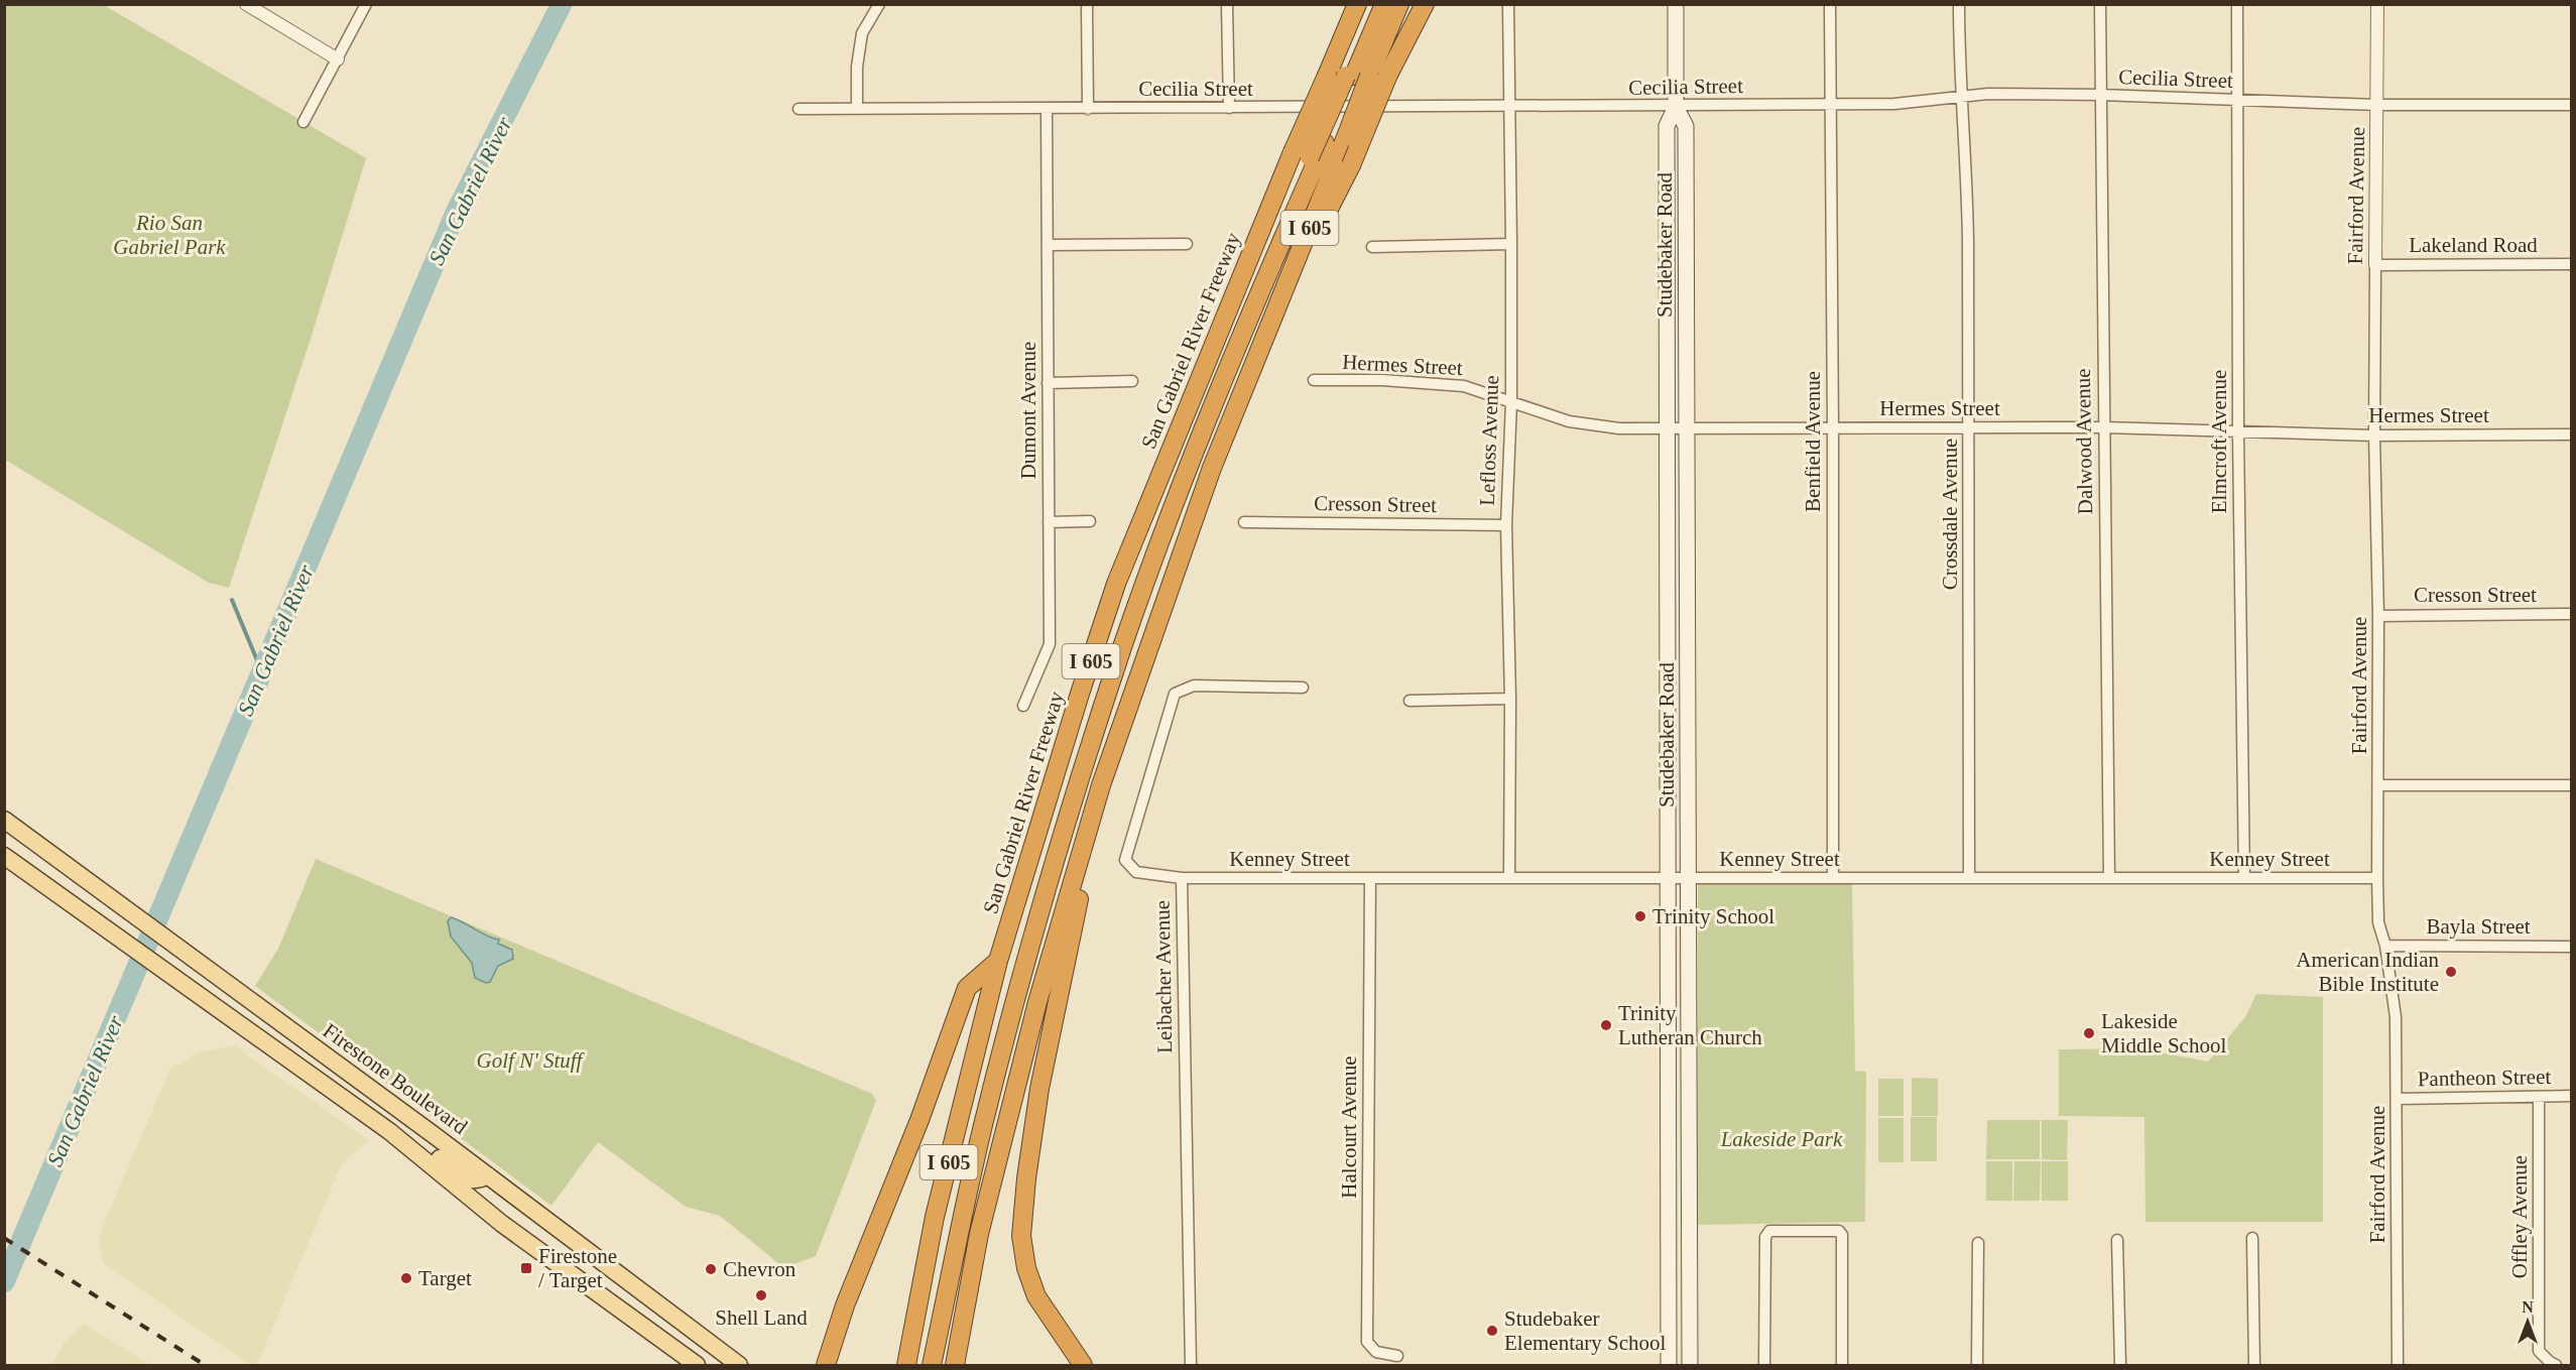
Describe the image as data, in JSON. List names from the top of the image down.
{
  "streets": {
    "highway": ["I 605", "San Gabriel River Freeway"],
    "main road": ["Studebaker Road", "Firestone Boulevard"],
    "street": [
      "Cecilia Street",
      "Fairford Avenue",
      "Lakeland Road",
      "Hermes Street",
      "Dumont Avenue",
      "Lefloss Avenue",
      "Benfield Avenue",
      "Dalwood Avenue",
      "Elmcroft Avenue",
      "Cresson Street",
      "Crossdale Avenue",
      "Kenney Street",
      "Bayla Street",
      "Leibacher Avenue",
      "Pantheon Street",
      "Halcourt Avenue",
      "Offley Avenue"
    ]
  },
  "crossings": [
    ["Cecilia Street", "Fairford Avenue"],
    ["Cecilia Street", "Studebaker Road"],
    ["Cecilia Street", "Dumont Avenue"],
    ["Cecilia Street", "Lefloss Avenue"],
    ["Cecilia Street", "Benfield Avenue"],
    ["Cecilia Street", "Dalwood Avenue"],
    ["Cecilia Street", "Elmcroft Avenue"],
    ["Cecilia Street", "Crossdale Avenue"],
    ["Fairford Avenue", "Lakeland Road"],
    ["Fairford Avenue", "Hermes Street"],
    ["Fairford Avenue", "Cresson Street"],
    ["Fairford Avenue", "Kenney Street"],
    ["Fairford Avenue", "Bayla Street"],
    ["Fairford Avenue", "Pantheon Street"],
    ["Studebaker Road", "Hermes Street"],
    ["Studebaker Road", "Kenney Street"],
    ["Hermes Street", "Lefloss Avenue"],
    ["Hermes Street", "Benfield Avenue"],
    ["Hermes Street", "Dalwood Avenue"],
    ["Hermes Street", "Elmcroft Avenue"],
    ["Hermes Street", "Crossdale Avenue"],
    ["Lefloss Avenue", "Cresson Street"],
    ["Lefloss Avenue", "Kenney Street"],
    ["Benfield Avenue", "Kenney Street"],
    ["Dalwood Avenue", "Kenney Street"],
    ["Elmcroft Avenue", "Kenney Street"],
    ["Crossdale Avenue", "Kenney Street"],
    ["Kenney Street", "Leibacher Avenue"],
    ["Kenney Street", "Halcourt Avenue"],
    ["Pantheon Street", "Offley Avenue"]
  ],
  "water": ["San Gabriel River"],
  "parks": ["Rio San Gabriel Park", "Golf N' Stuff", "Lakeside Park"],
  "places": {
    "other": [
      "Trinity School",
      "American Indian Bible Institute",
      "Trinity Lutheran Church",
      "Lakeside Middle School",
      "Chevron",
      "Target",
      "Shell Land",
      "Studebaker Elementary School"
    ],
    "transit": ["Firestone / Target"]
  },
  "north": "top"
}
